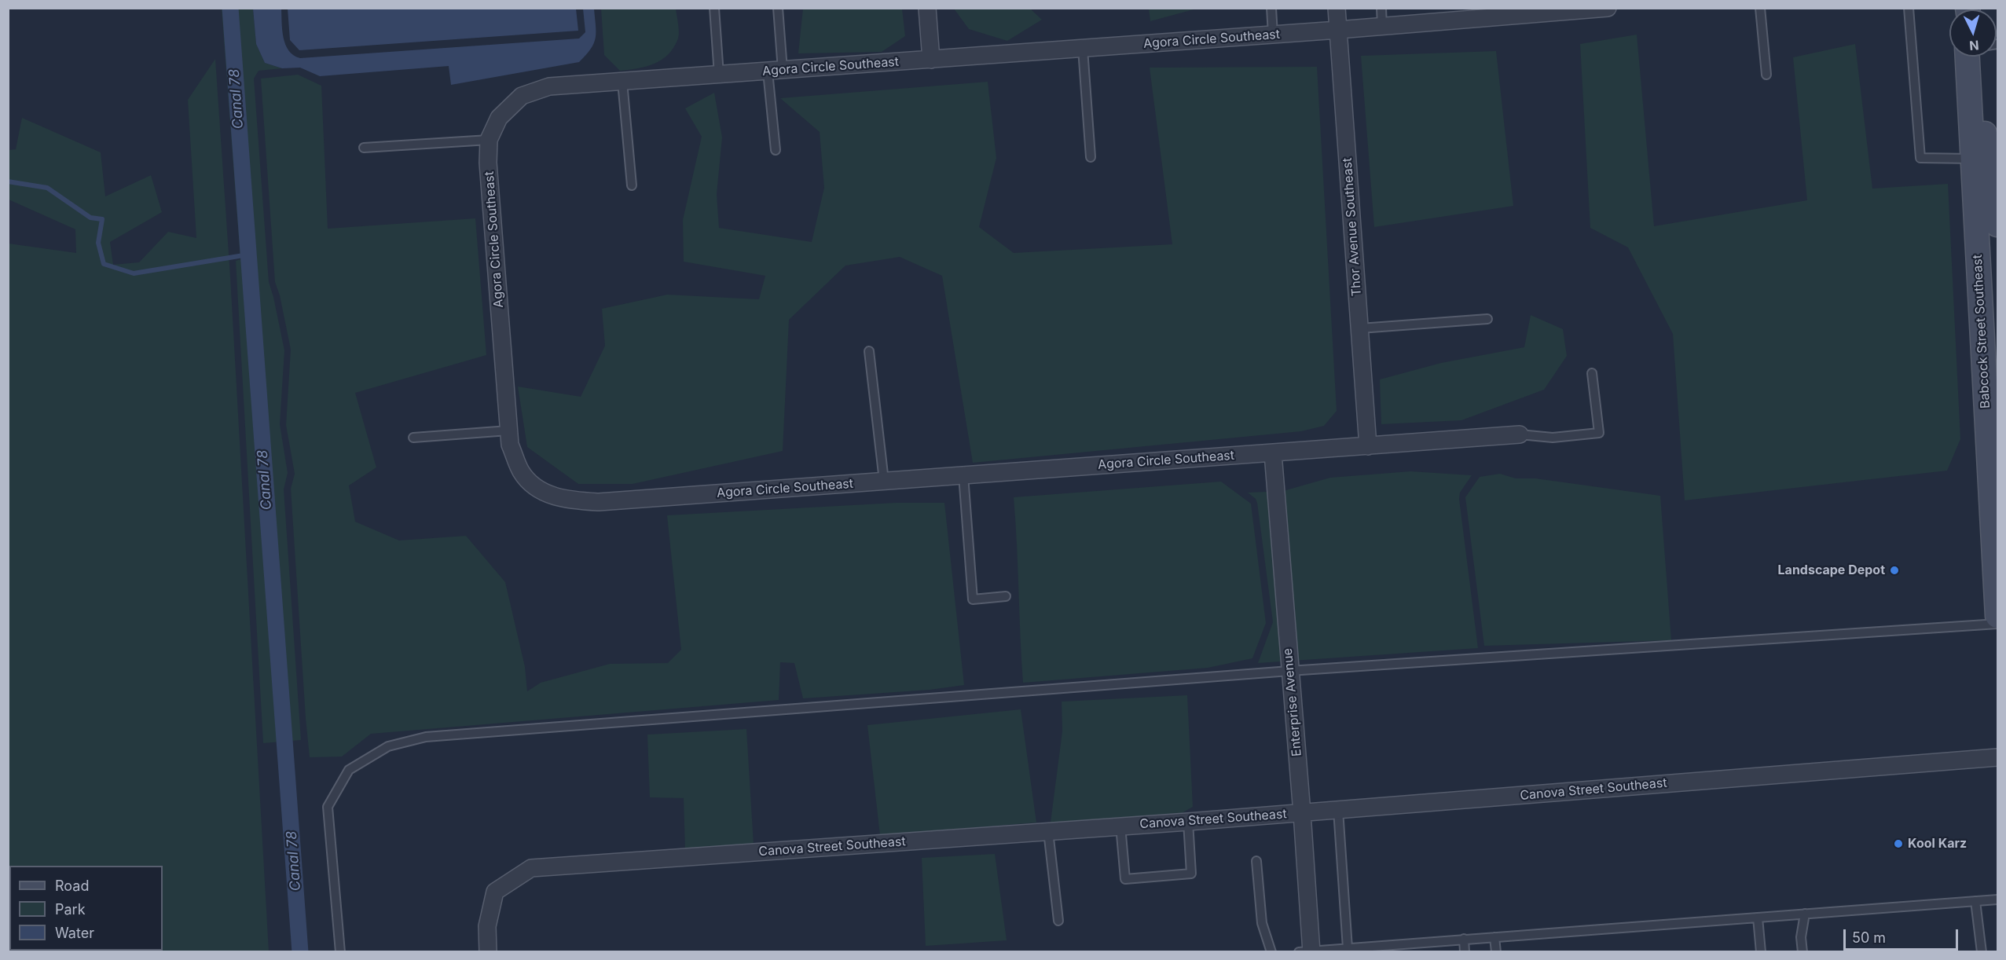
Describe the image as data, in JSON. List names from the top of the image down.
{
  "streets": {
    "main road": ["Babcock Street Southeast"],
    "street": [
      "Agora Circle Southeast",
      "Thor Avenue Southeast",
      "Enterprise Avenue",
      "Canova Street Southeast"
    ]
  },
  "crossings": [
    ["Agora Circle Southeast", "Thor Avenue Southeast"],
    ["Agora Circle Southeast", "Enterprise Avenue"],
    ["Enterprise Avenue", "Canova Street Southeast"]
  ],
  "water": ["Canal 78"],
  "places": ["Landscape Depot", "Kool Karz"],
  "legend": ["Road", "Park", "Water"],
  "scale_bar": "50 m",
  "north": "bottom"
}
